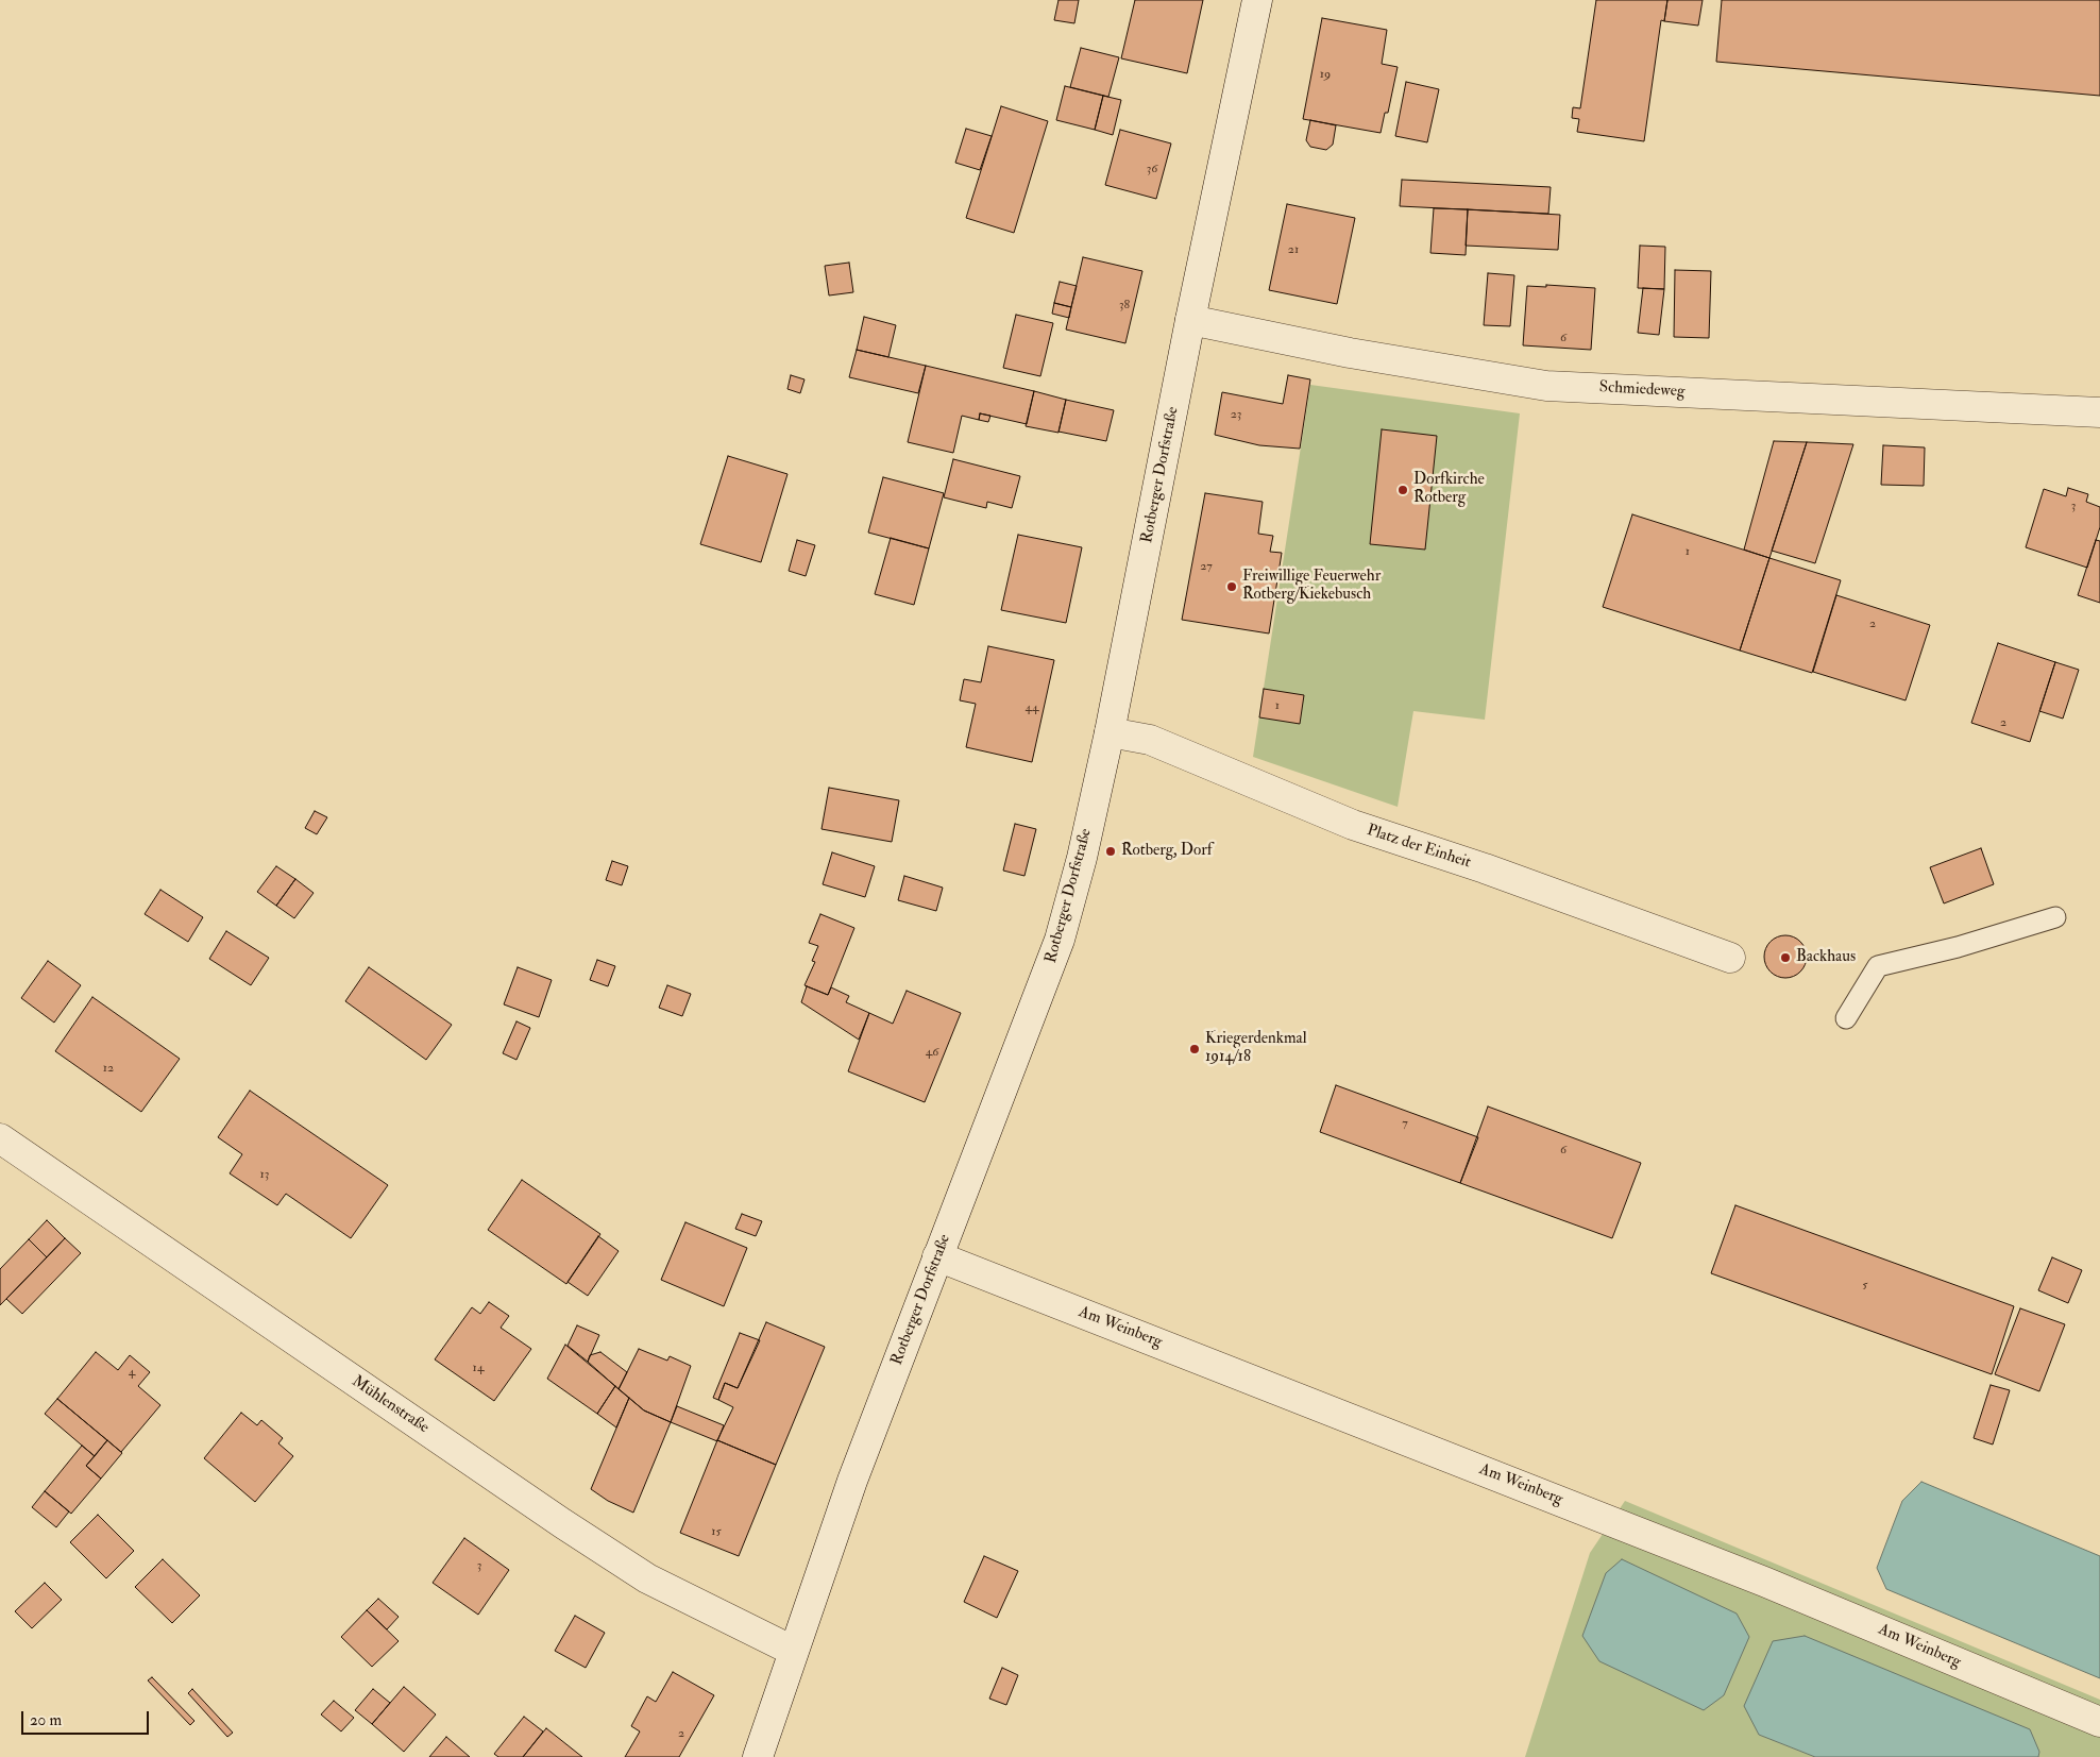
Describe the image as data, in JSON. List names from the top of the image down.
{
  "streets": {
    "street": [
      "Schmiedeweg",
      "Rotberger Dorfstraße",
      "Platz der Einheit",
      "Am Weinberg",
      "Mühlenstraße"
    ]
  },
  "crossings": [
    ["Schmiedeweg", "Rotberger Dorfstraße"],
    ["Rotberger Dorfstraße", "Platz der Einheit"],
    ["Rotberger Dorfstraße", "Am Weinberg"],
    ["Rotberger Dorfstraße", "Mühlenstraße"]
  ],
  "places": [
    "Dorfkirche Rotberg",
    "Freiwillige Feuerwehr Rotberg/Kiekebusch",
    "Rotberg, Dorf",
    "Backhaus",
    "Kriegerdenkmal 1914/18"
  ],
  "house_numbers": [
    "19",
    "36",
    "21",
    "38",
    "6",
    "23",
    "3",
    "1",
    "27",
    "2",
    "1",
    "44",
    "2",
    "46",
    "12",
    "7",
    "6",
    "13",
    "5",
    "14",
    "4",
    "15",
    "3",
    "2"
  ],
  "scale_bar": "20 m"
}
